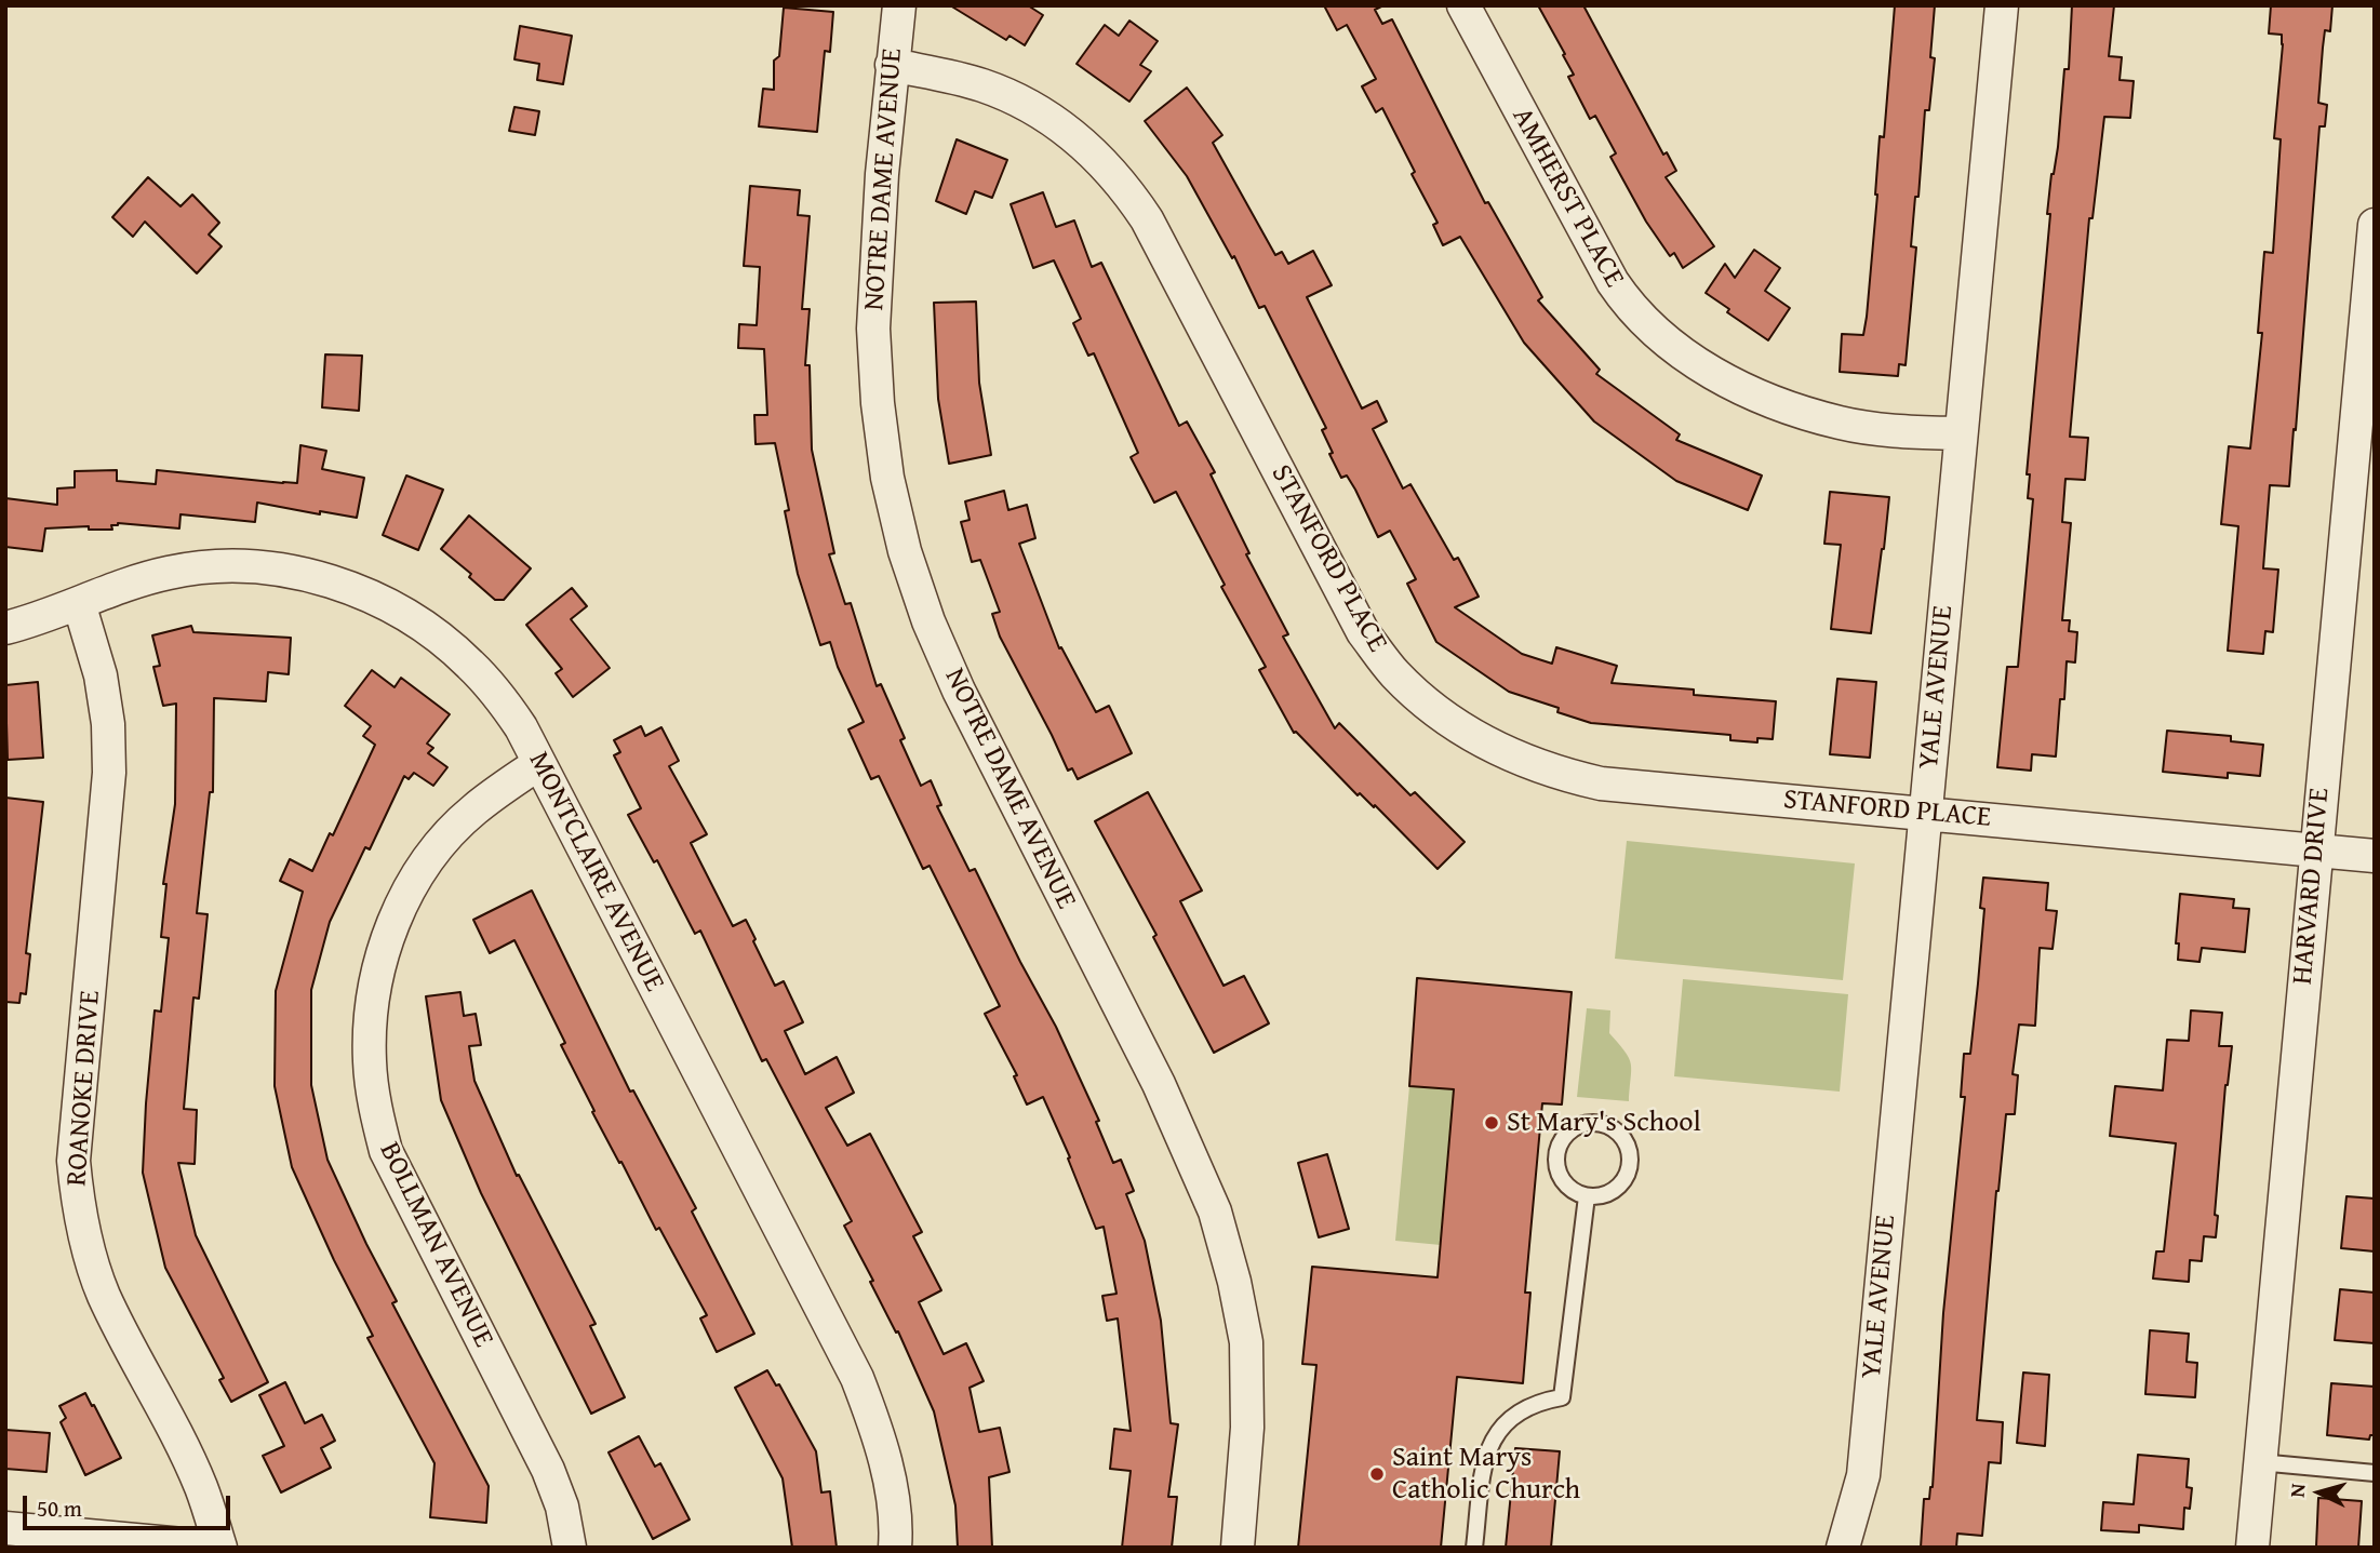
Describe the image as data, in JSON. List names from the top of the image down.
{
  "streets": {
    "street": [
      "NOTRE DAME AVENUE",
      "AMHERST PLACE",
      "STANFORD PLACE",
      "YALE AVENUE",
      "MONTCLAIRE AVENUE",
      "HARVARD DRIVE",
      "ROANOKE DRIVE",
      "BOLLMAN AVENUE"
    ]
  },
  "crossings": [
    ["NOTRE DAME AVENUE", "STANFORD PLACE"],
    ["AMHERST PLACE", "YALE AVENUE"],
    ["STANFORD PLACE", "YALE AVENUE"],
    ["STANFORD PLACE", "HARVARD DRIVE"],
    ["MONTCLAIRE AVENUE", "ROANOKE DRIVE"],
    ["MONTCLAIRE AVENUE", "BOLLMAN AVENUE"]
  ],
  "places": ["St Mary's School", "Saint Marys Catholic Church"],
  "scale_bar": "50 m",
  "north": "left"
}
